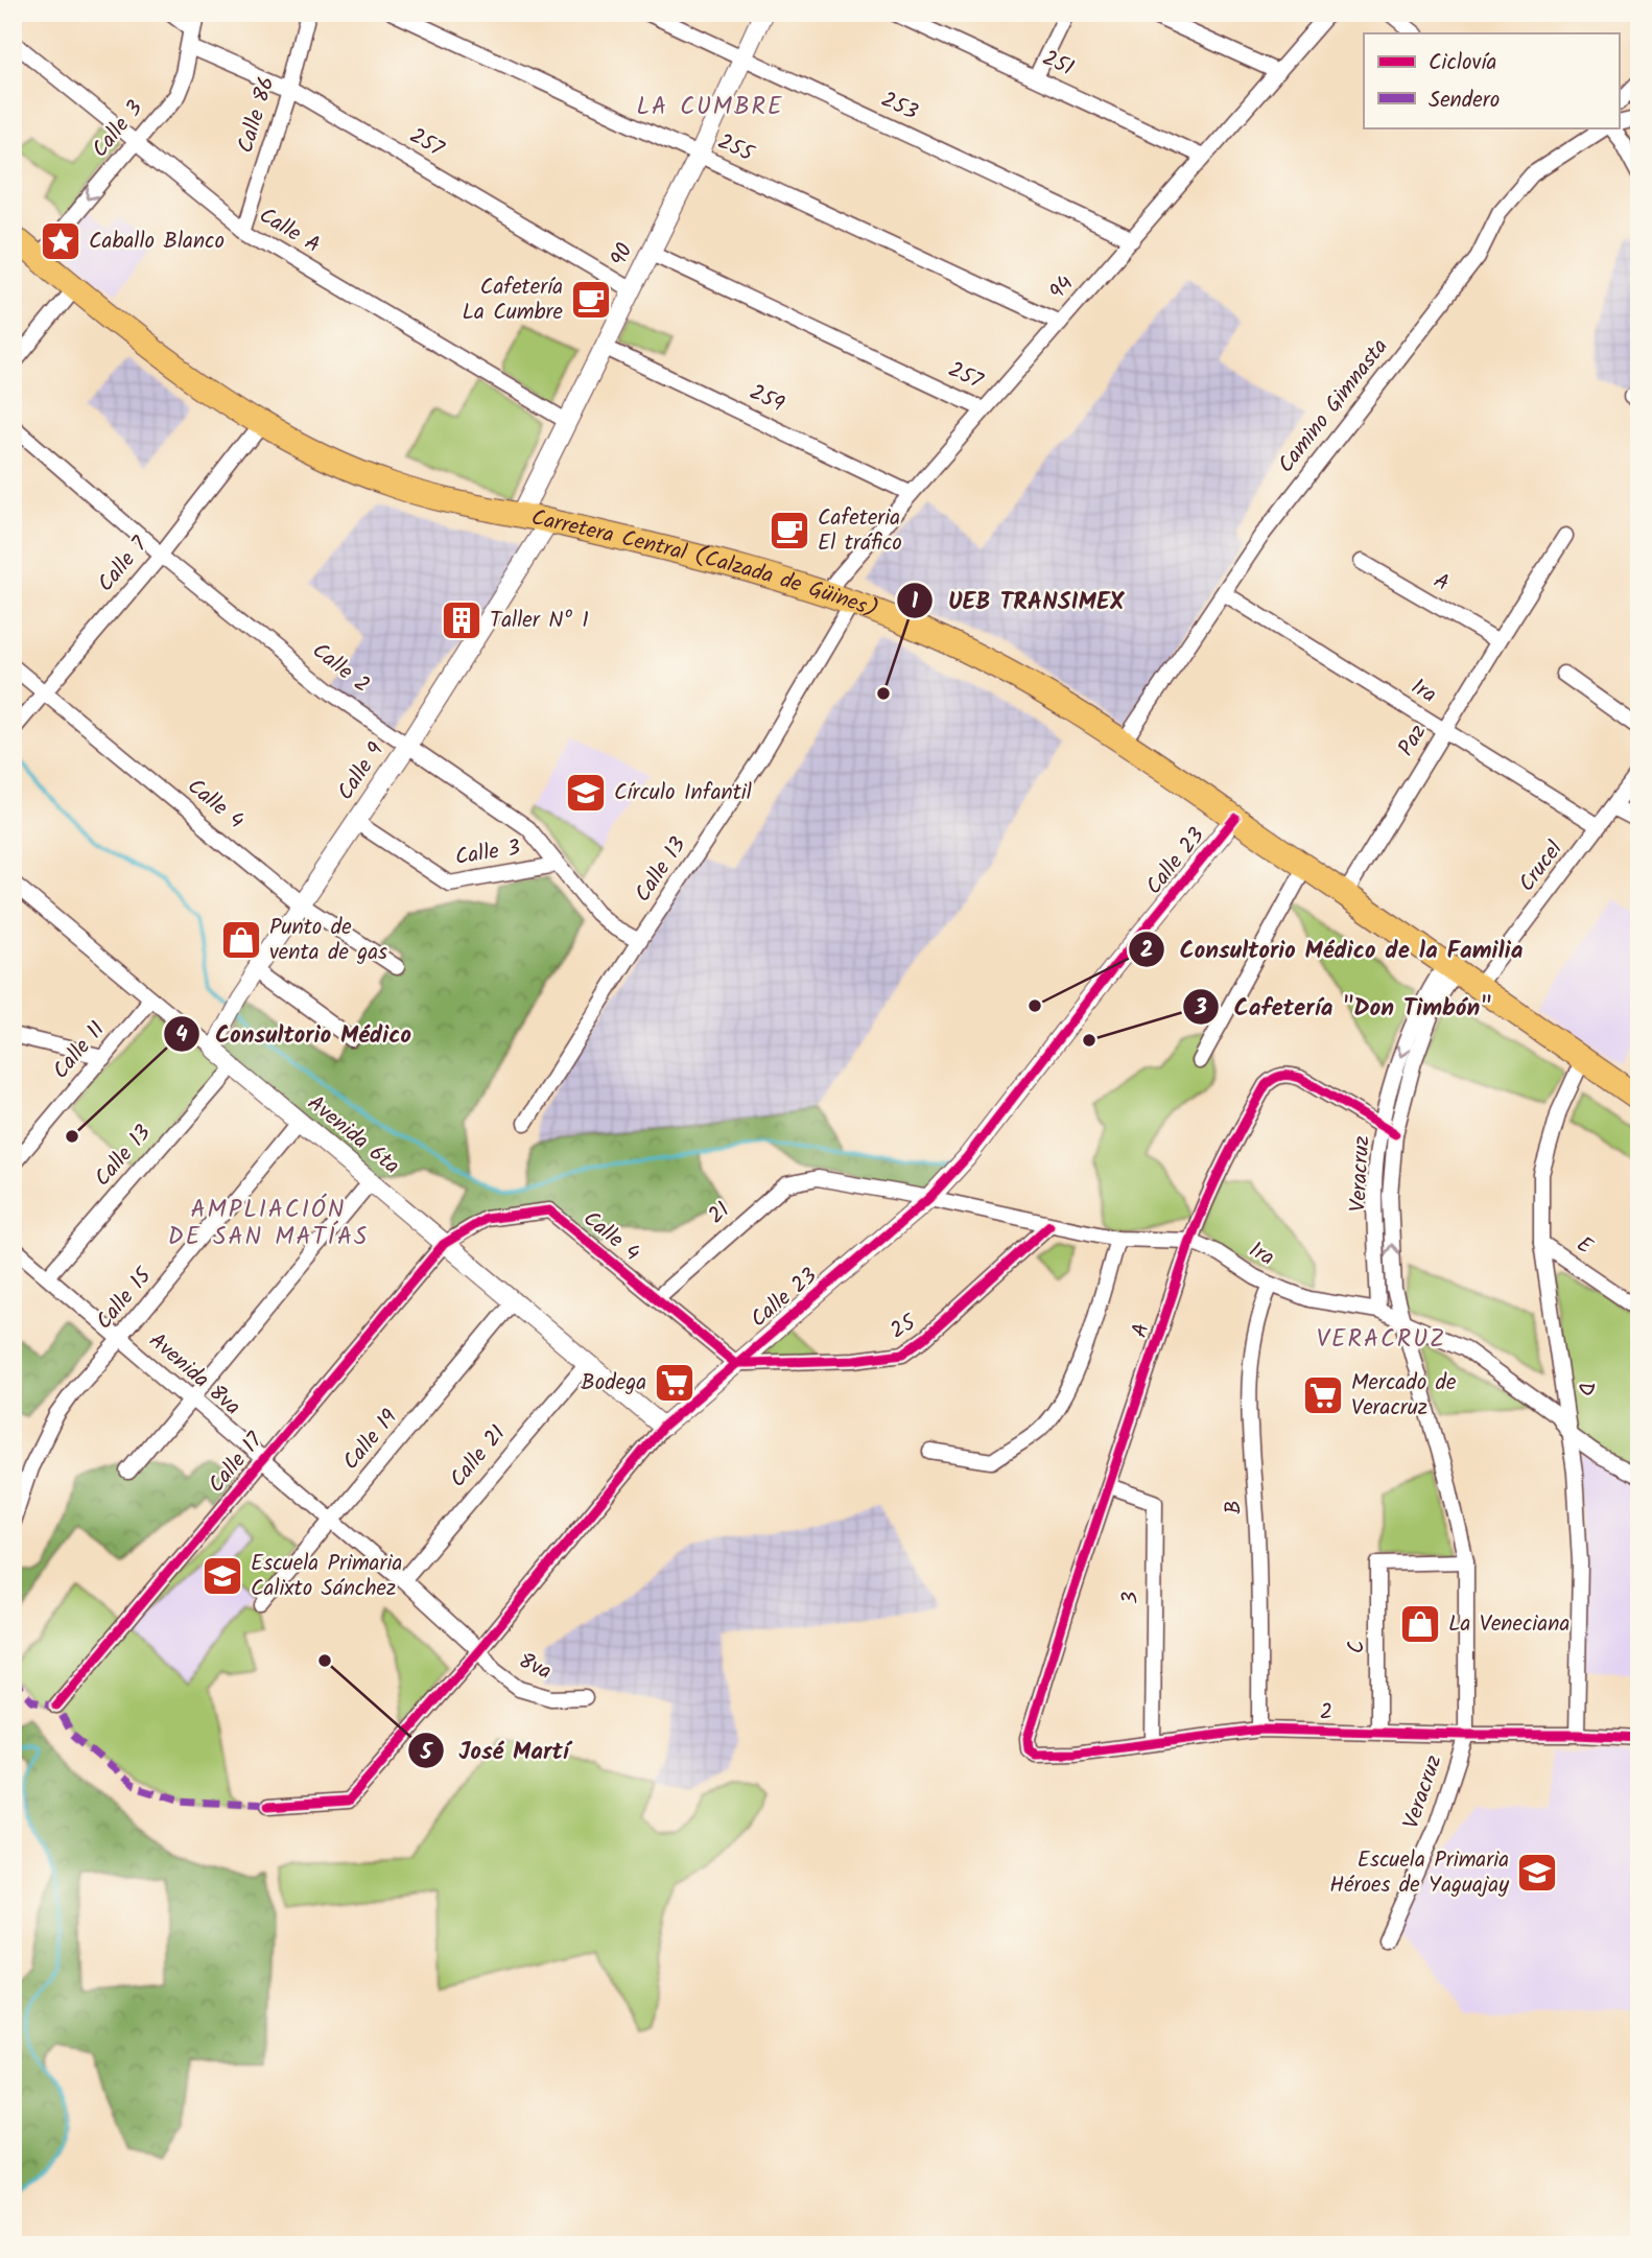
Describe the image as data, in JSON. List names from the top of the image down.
{
  "streets": {
    "main road": ["Carretera Central (Calzada de Güines)"],
    "street": [
      "251",
      "253",
      "Calle 86",
      "Calle 3",
      "257",
      "255",
      "Calle A",
      "90",
      "94",
      "259",
      "Camino Gimnasta",
      "Calle 7",
      "A",
      "Calle 2",
      "1ra",
      "Paz",
      "Calle 9",
      "Calle 4",
      "Calle 23",
      "Crucel",
      "Calle 13",
      "Calle 11",
      "Avenida 6ta",
      "Veracruz",
      "21",
      "E",
      "Calle 15",
      "25",
      "Avenida 8va",
      "D",
      "Calle 19",
      "Calle 21",
      "Calle 17",
      "B",
      "3",
      "C",
      "8va",
      "2"
    ]
  },
  "crossings": [
    ["251", "94"],
    ["253", "90"],
    ["253", "94"],
    ["Calle 86", "257"],
    ["Calle 86", "Calle A"],
    ["Calle 3", "257"],
    ["Calle 3", "Calle A"],
    ["Calle 3", "Carretera Central (Calzada de Güines)"],
    ["Calle 3", "Calle 2"],
    ["Calle 3", "Calle 9"],
    ["257", "90"],
    ["257", "94"],
    ["255", "90"],
    ["255", "94"],
    ["Calle A", "90"],
    ["90", "259"],
    ["90", "Carretera Central (Calzada de Güines)"],
    ["94", "259"],
    ["94", "Carretera Central (Calzada de Güines)"],
    ["Camino Gimnasta", "Carretera Central (Calzada de Güines)"],
    ["Camino Gimnasta", "1ra"],
    ["Calle 7", "Carretera Central (Calzada de Güines)"],
    ["Calle 7", "Calle 2"],
    ["Calle 7", "Calle 4"],
    ["Carretera Central (Calzada de Güines)", "Paz"],
    ["Carretera Central (Calzada de Güines)", "Calle 9"],
    ["Carretera Central (Calzada de Güines)", "Calle 23"],
    ["Carretera Central (Calzada de Güines)", "Crucel"],
    ["Carretera Central (Calzada de Güines)", "Calle 13"],
    ["Carretera Central (Calzada de Güines)", "Veracruz"],
    ["Carretera Central (Calzada de Güines)", "D"],
    ["A", "1ra"],
    ["A", "Paz"],
    ["A", "Veracruz"],
    ["A", "3"],
    ["A", "2"],
    ["Calle 2", "Calle 9"],
    ["Calle 2", "Calle 13"],
    ["1ra", "Paz"],
    ["1ra", "Calle 23"],
    ["1ra", "Crucel"],
    ["1ra", "Veracruz"],
    ["1ra", "21"],
    ["1ra", "25"],
    ["1ra", "D"],
    ["1ra", "B"],
    ["Calle 9", "Calle 4"],
    ["Calle 9", "Avenida 6ta"],
    ["Calle 4", "Calle 23"],
    ["Calle 4", "Avenida 6ta"],
    ["Calle 4", "21"],
    ["Calle 4", "25"],
    ["Calle 4", "Calle 17"],
    ["Calle 23", "Avenida 6ta"],
    ["Calle 23", "25"],
    ["Calle 23", "Avenida 8va"],
    ["Calle 23", "8va"],
    ["Calle 13", "Avenida 6ta"],
    ["Calle 13", "Avenida 8va"],
    ["Calle 11", "Avenida 6ta"],
    ["Avenida 6ta", "Calle 15"],
    ["Avenida 6ta", "Calle 19"],
    ["Avenida 6ta", "Calle 21"],
    ["Avenida 6ta", "Calle 17"],
    ["Veracruz", "C"],
    ["Veracruz", "2"],
    ["E", "D"],
    ["Calle 15", "Avenida 8va"],
    ["Avenida 8va", "Calle 19"],
    ["Avenida 8va", "Calle 21"],
    ["Avenida 8va", "Calle 17"],
    ["Avenida 8va", "8va"],
    ["D", "2"],
    ["B", "2"],
    ["3", "2"],
    ["C", "2"]
  ],
  "districts": ["LA CUMBRE", "AMPLIACIÓN DE SAN MATÍAS", "VERACRUZ"],
  "places": {
    "place": ["Caballo Blanco"],
    "cafe": ["Cafetería La Cumbre", "Cafeteria El tráfico"],
    "building": ["Taller Nº 1"],
    "other": [
      "UEB TRANSIMEX",
      "Consultorio Médico de la Familia",
      "Cafetería \"Don Timbón\"",
      "Consultorio Médico",
      "José Martí"
    ],
    "school or university": ["Círculo Infantil", "Escuela Primaria Calixto Sánchez", "Escuela Primaria Héroes de Yaguajay"],
    "shop": ["Punto de venta de gas", "La Veneciana"],
    "supermarket": ["Bodega", "Mercado de Veracruz"]
  },
  "legend": ["Ciclovía", "Sendero"]
}
